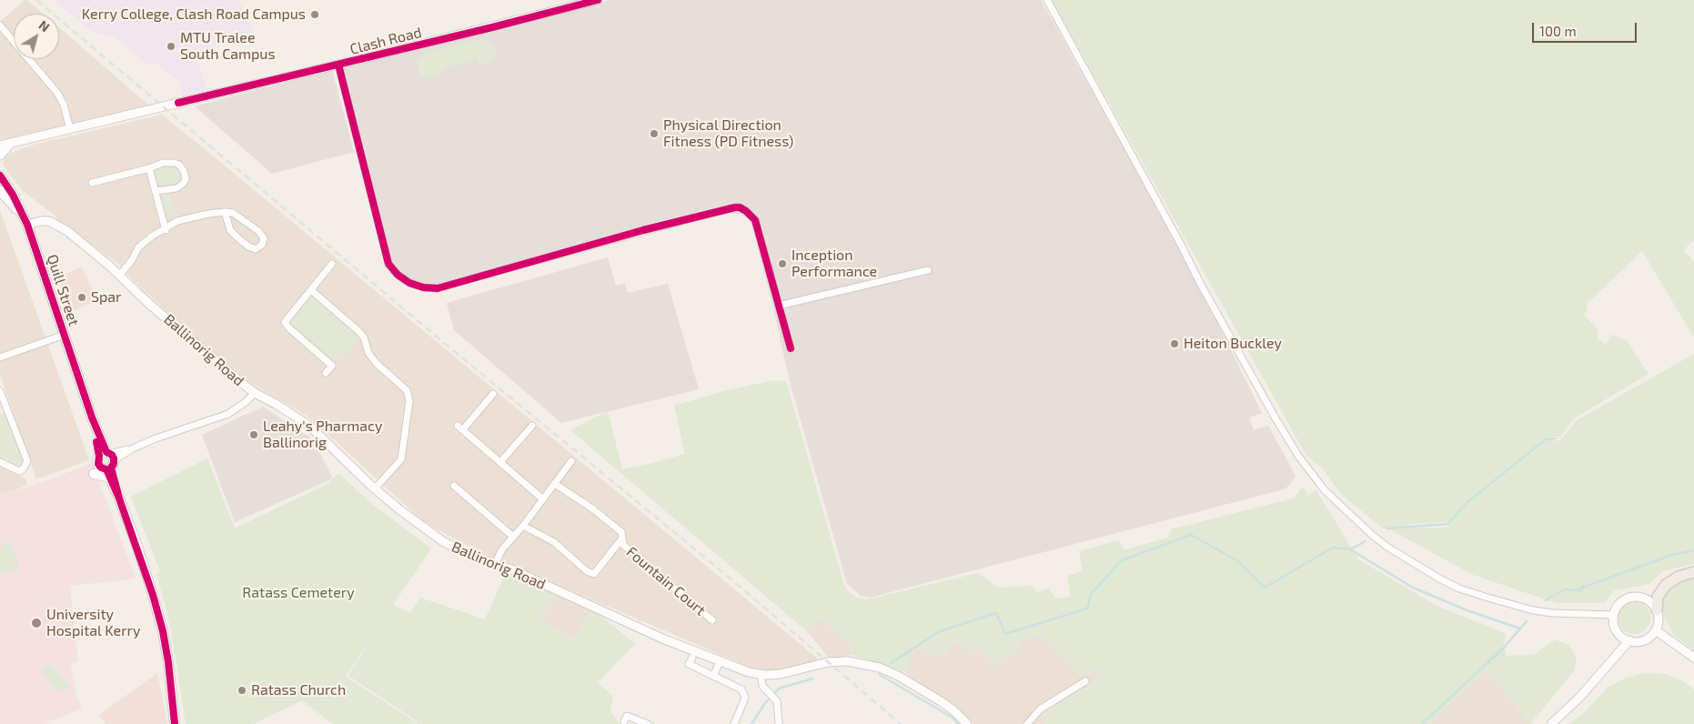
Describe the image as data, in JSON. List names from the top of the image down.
{
  "streets": {
    "main road": ["Quill Street"],
    "street": ["Clash Road", "Ballinorig Road", "Fountain Court"]
  },
  "crossings": [
    ["Quill Street", "Ballinorig Road"]
  ],
  "parks": ["Ratass Cemetery"],
  "places": [
    "Kerry College, Clash Road Campus",
    "MTU Tralee South Campus",
    "Physical Direction Fitness (PD Fitness)",
    "Inception Performance",
    "Spar",
    "Heiton Buckley",
    "Leahy's Pharmacy Ballinorig",
    "University Hospital Kerry",
    "Ratass Church"
  ],
  "scale_bar": "100 m",
  "north": "top right"
}
